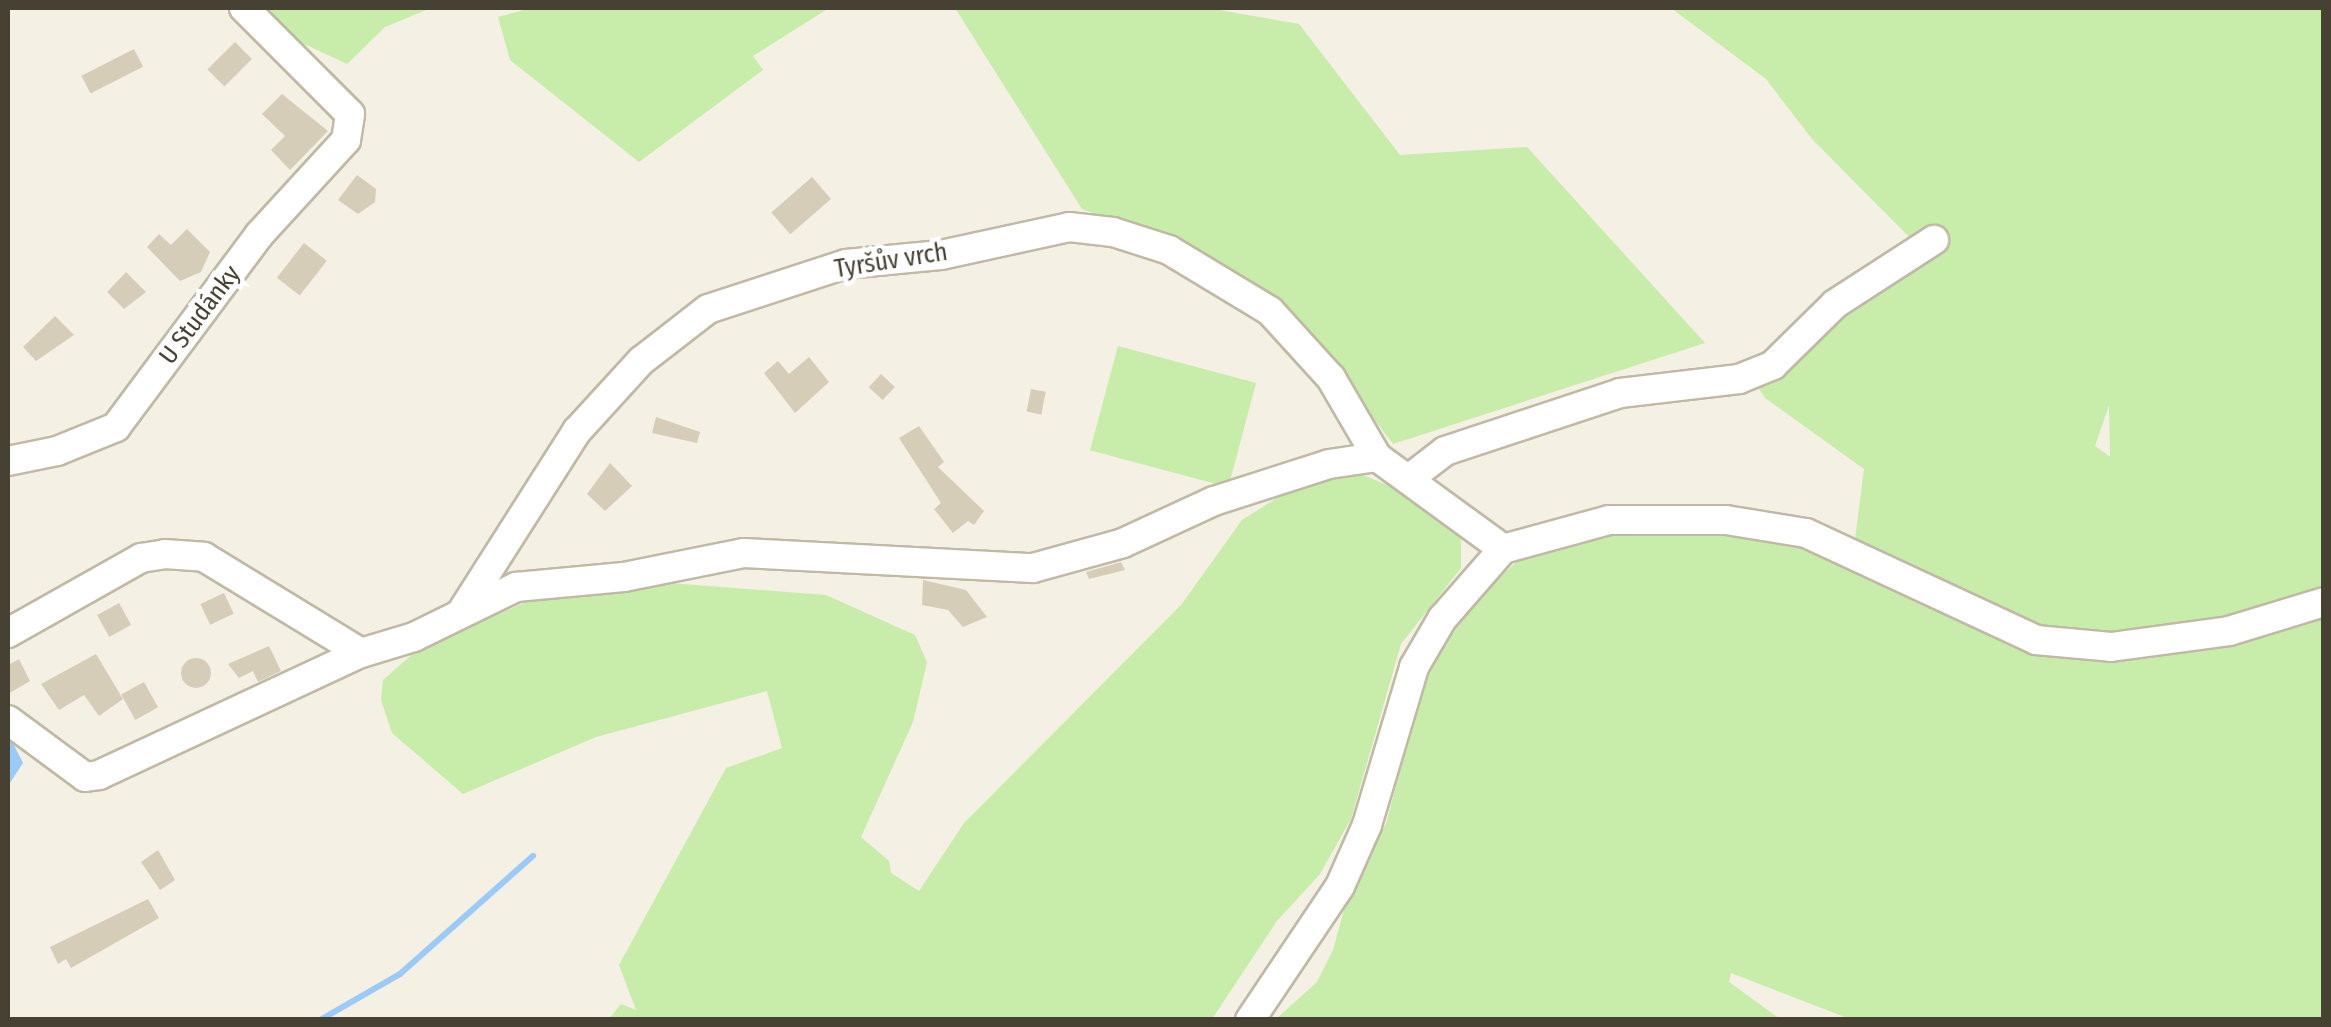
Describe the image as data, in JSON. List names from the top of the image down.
{
  "streets": {
    "street": ["Tyršův vrch", "U Studánky"]
  }
}
